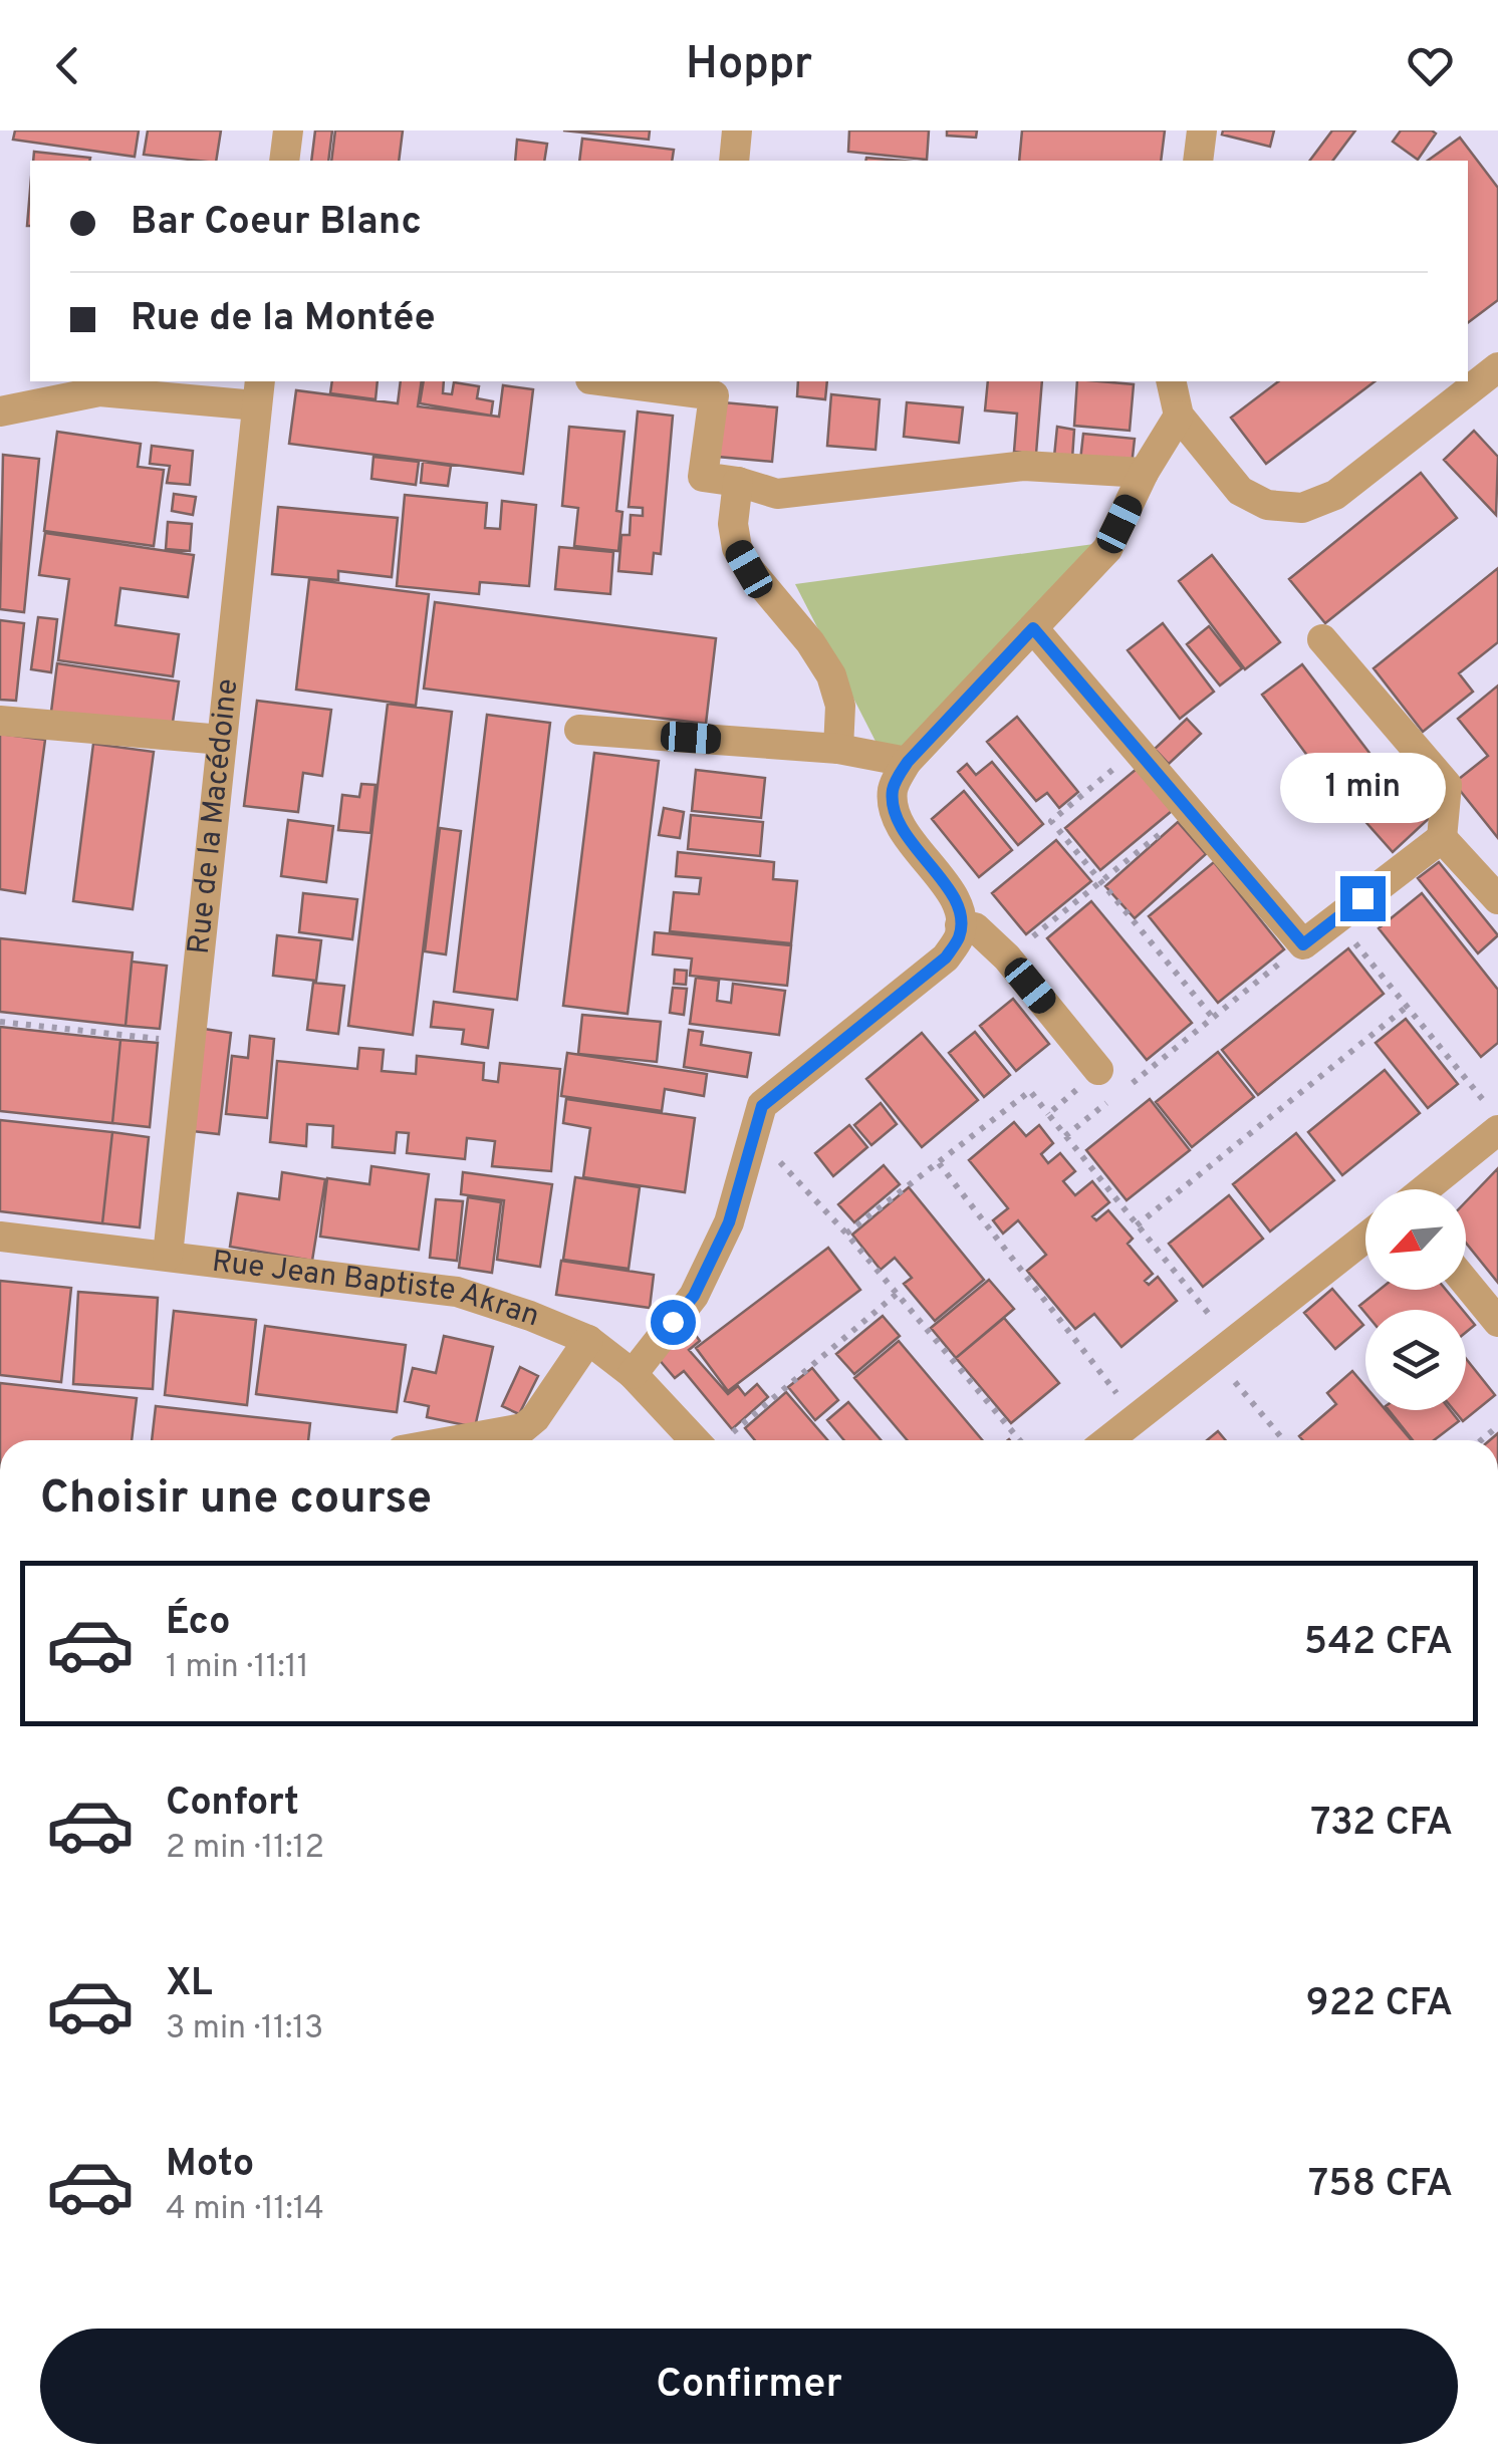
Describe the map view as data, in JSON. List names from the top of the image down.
{
  "streets": {
    "street": ["Rue de la Macédoine", "Rue Jean Baptiste Akran"]
  },
  "crossings": [
    ["Rue de la Macédoine", "Rue Jean Baptiste Akran"]
  ],
  "north": "bottom left",
  "page": {
    "header": "Hoppr",
    "banner": ["Bar Coeur Blanc", "Rue de la Montée"],
    "bubble": "1 min",
    "heading": "Choisir une course",
    "list": [
      {
        "name": "Éco",
        "note": "1 min · 11:11",
        "value": "542 CFA"
      },
      {
        "name": "Confort",
        "note": "2 min · 11:12",
        "value": "732 CFA"
      },
      {
        "name": "XL",
        "note": "3 min · 11:13",
        "value": "922 CFA"
      },
      {
        "name": "Moto",
        "note": "4 min · 11:14",
        "value": "758 CFA"
      }
    ],
    "buttons": "Confirmer"
  }
}
